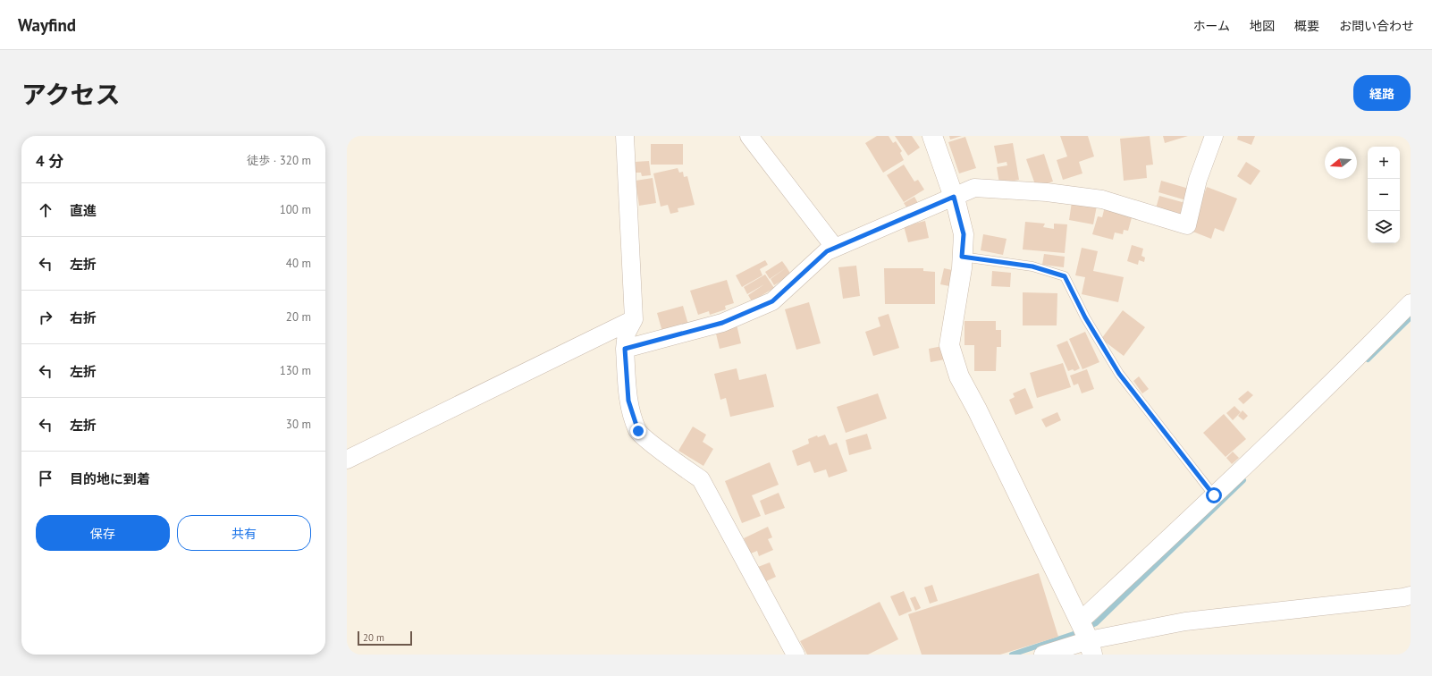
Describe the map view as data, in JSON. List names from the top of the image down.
{
  "scale_bar": "20 m",
  "north": "left",
  "page": {
    "header": "Wayfind",
    "nav": [
      "ホーム",
      "地図",
      "概要",
      "お問い合わせ"
    ],
    "title": "アクセス",
    "buttons": [
      "経路",
      ["保存", "共有"]
    ],
    "heading": ["4 分", "徒歩 · 320 m"],
    "map_buttons": ["+", "−"],
    "list": [
      ["直進", "100 m"],
      ["左折", "40 m"],
      ["右折", "20 m"],
      ["左折", "130 m"],
      ["左折", "30 m"],
      "目的地に到着"
    ],
    "scale": "20 m"
  }
}
